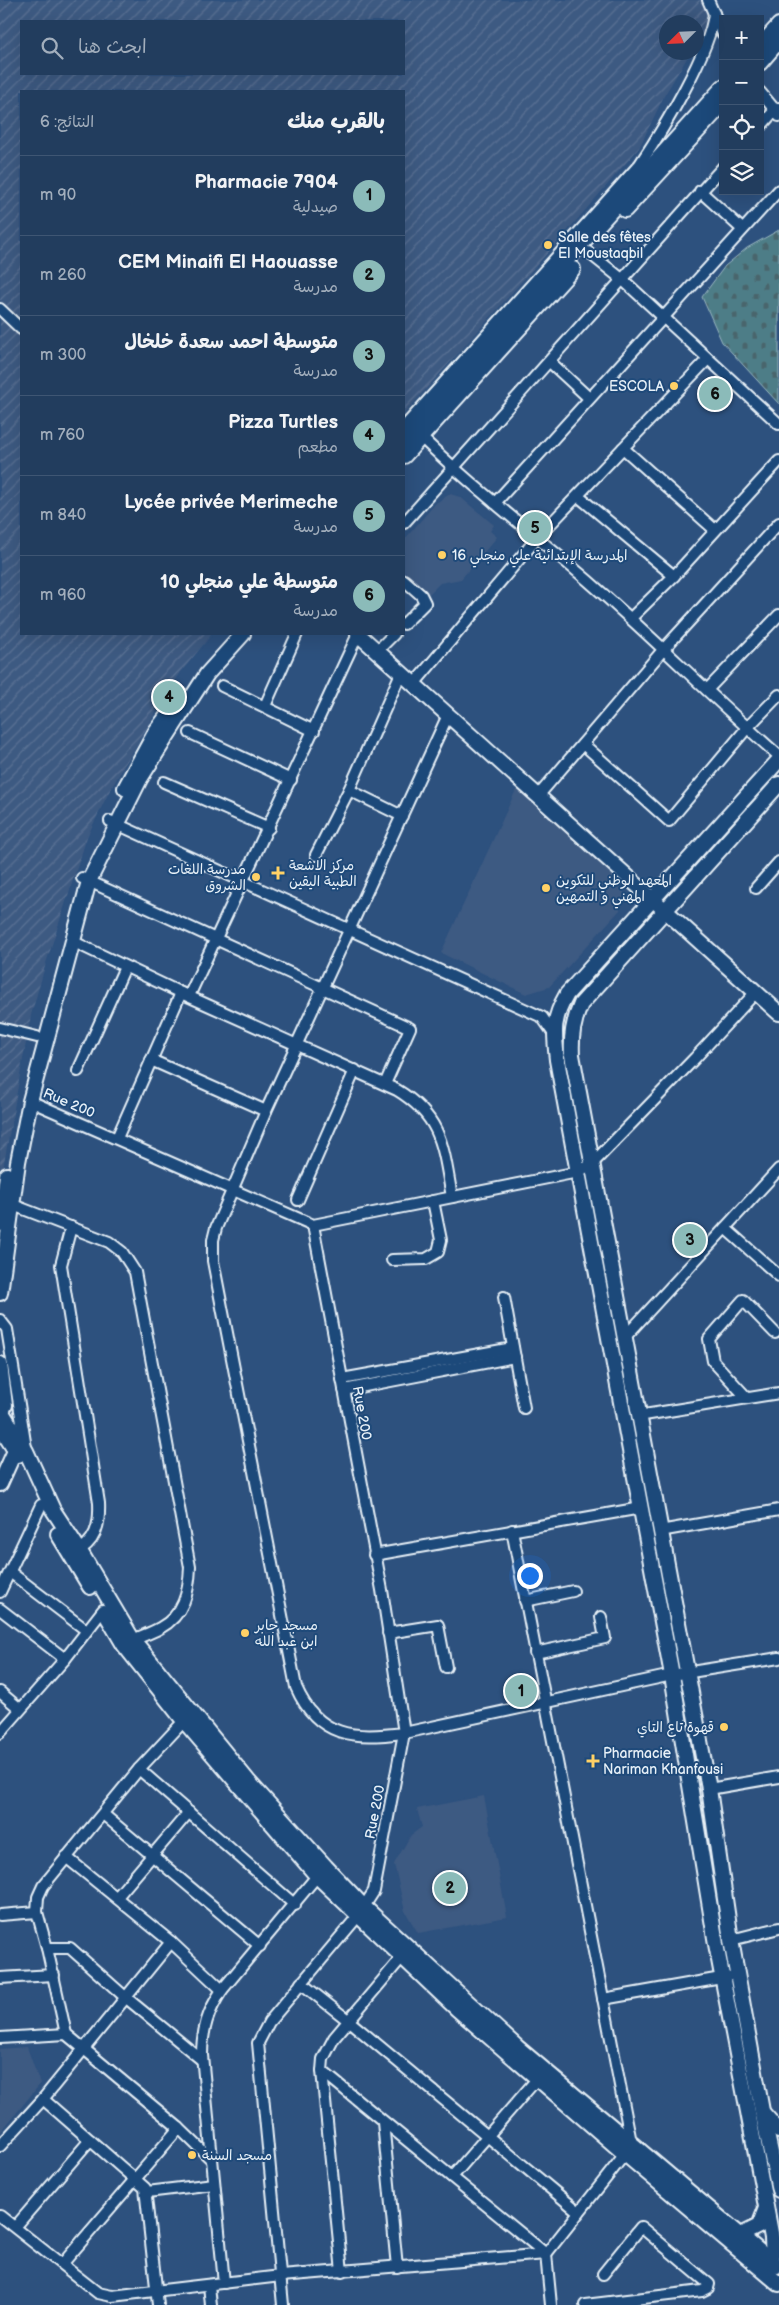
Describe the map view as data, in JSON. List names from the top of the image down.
{
  "streets": {
    "street": ["Rue 200"]
  },
  "places": {
    "other": [
      "Salle des fêtes El Moustaqbil",
      "ESCOLA",
      "المدرسة الإبتدائية علي منجلي 16",
      "مدرسة اللغات الشروق",
      "المعهد الوطني للتكوين المهني و التمهين",
      "مسجد جابر ابن عبد الله",
      "قهوة تاع التاي",
      "مسجد السنة"
    ],
    "health": ["مركز الاشعة الطبية اليقين", "Pharmacie Nariman Khanfousi"]
  },
  "north": "bottom left",
  "page": {
    "map_buttons": ["+", "−"],
    "search": "ابحث هنا",
    "heading": ["بالقرب منك", "النتائج: 6"],
    "list": [
      {
        "mark": "1",
        "name": "Pharmacie 7904",
        "note": "صيدلية",
        "value": "90 m"
      },
      {
        "mark": "2",
        "name": "CEM Minaifi El Haouasse",
        "note": "مدرسة",
        "value": "260 m"
      },
      {
        "mark": "3",
        "name": "متوسطة احمد سعدة خلخال",
        "note": "مدرسة",
        "value": "300 m"
      },
      {
        "mark": "4",
        "name": "Pizza Turtles",
        "note": "مطعم",
        "value": "760 m"
      },
      {
        "mark": "5",
        "name": "Lycée privée Merimeche",
        "note": "مدرسة",
        "value": "840 m"
      },
      {
        "mark": "6",
        "name": "متوسطة علي منجلي 10",
        "note": "مدرسة",
        "value": "960 m"
      }
    ],
    "pins": [
      "6",
      "5",
      "4",
      "3",
      "1",
      "2"
    ]
  }
}
